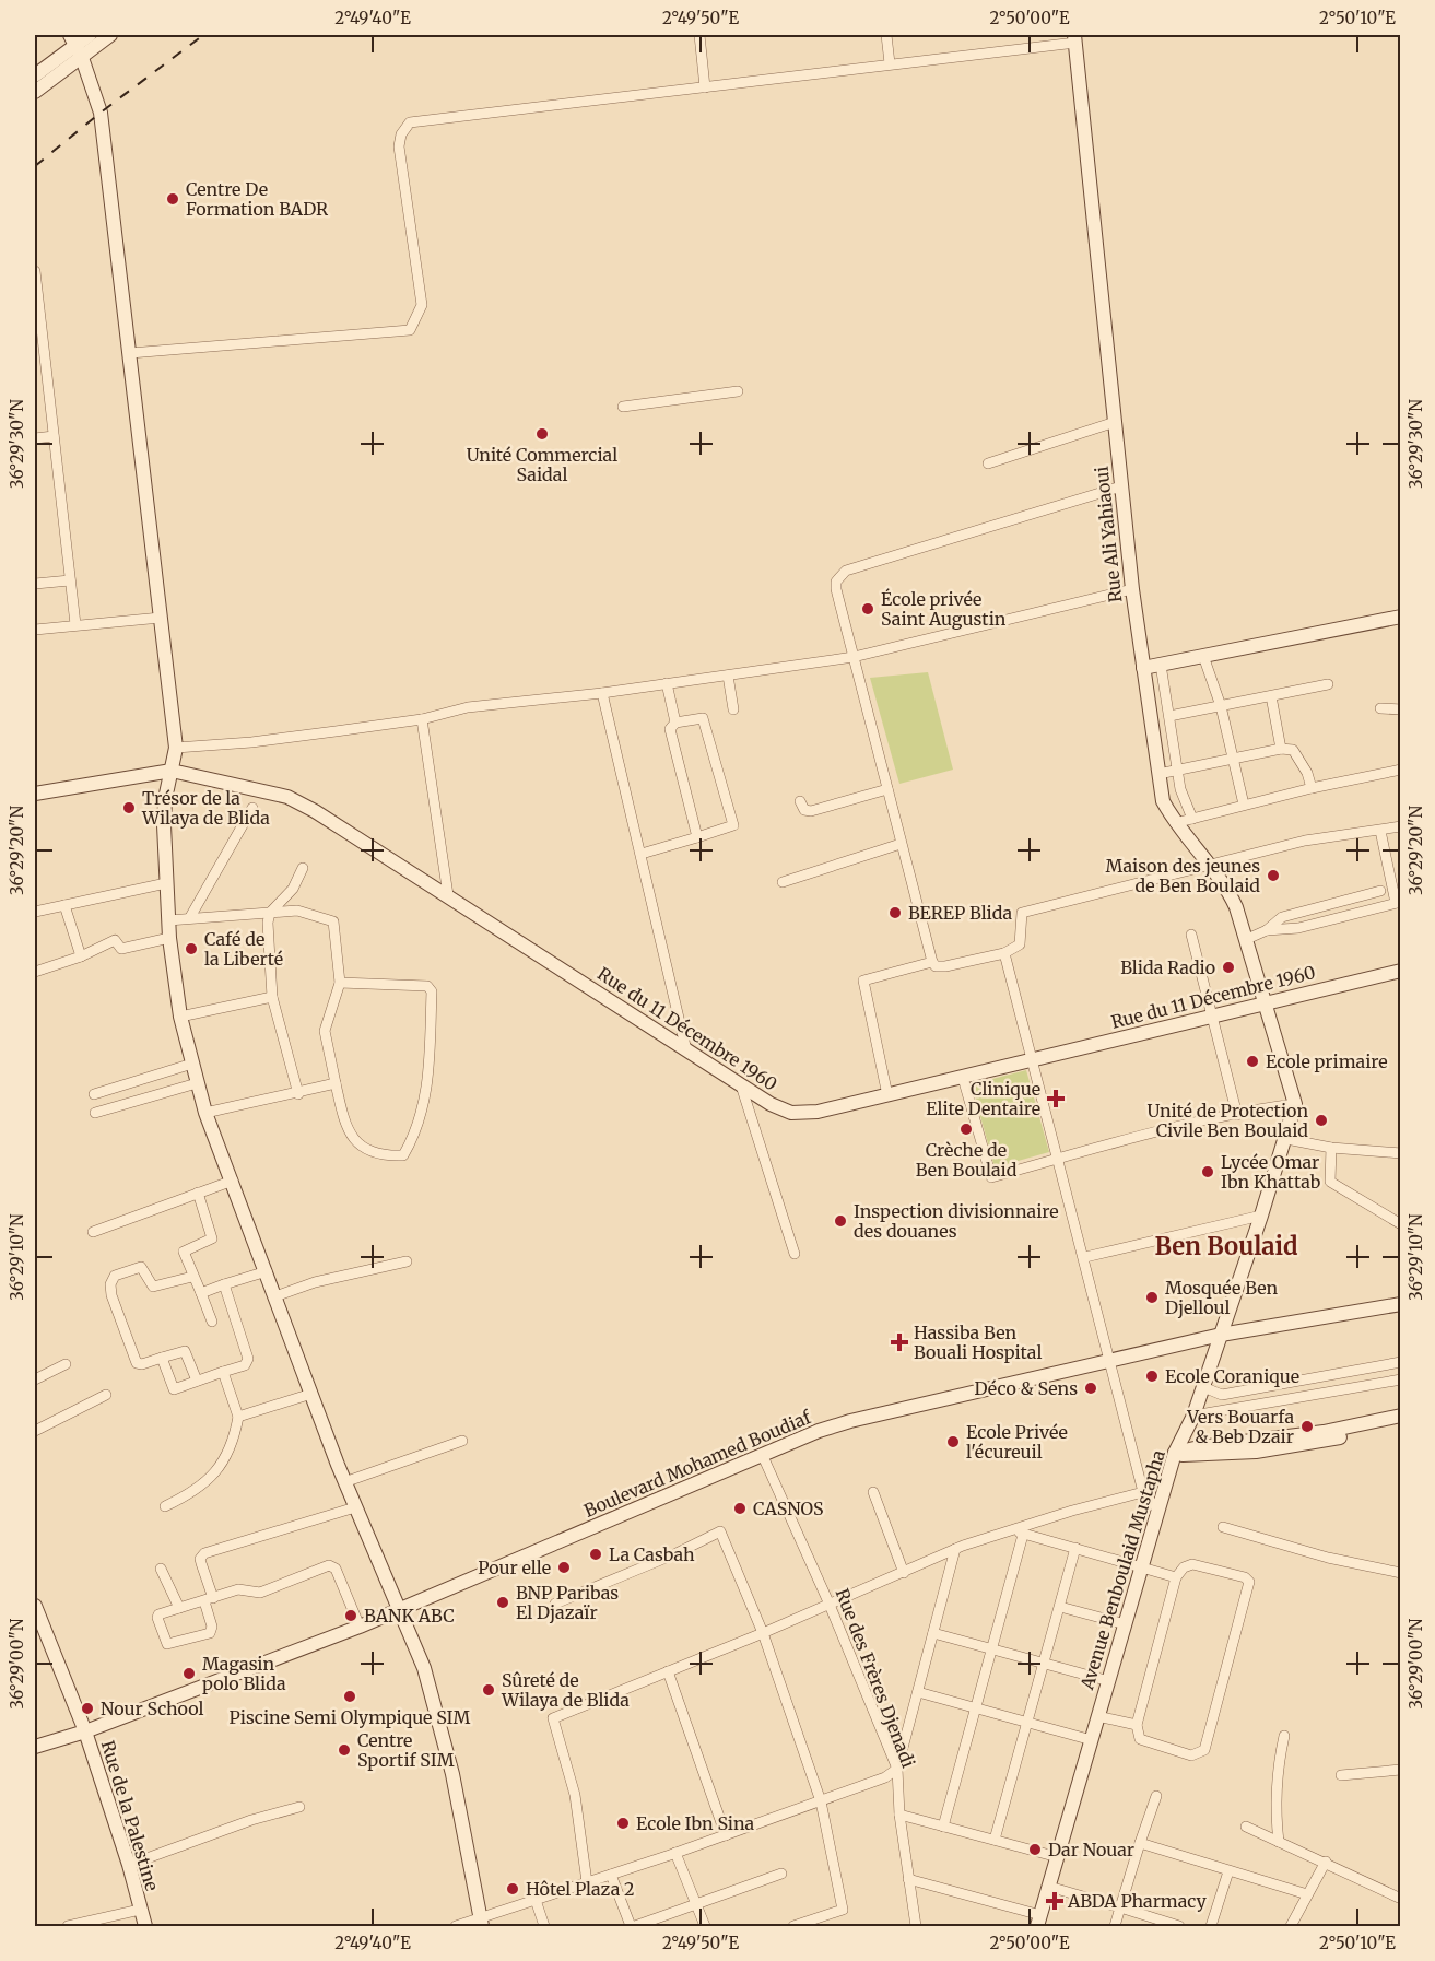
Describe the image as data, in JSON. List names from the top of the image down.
{
  "streets": {
    "main road": [
      "Rue Ali Yahiaoui",
      "Rue du 11 Décembre 1960",
      "Boulevard Mohamed Boudiaf",
      "Avenue Benboulaid Mustapha",
      "Rue de la Palestine"
    ],
    "street": ["Rue des Frères Djenadi"]
  },
  "crossings": [
    ["Rue Ali Yahiaoui", "Rue du 11 Décembre 1960"],
    ["Boulevard Mohamed Boudiaf", "Avenue Benboulaid Mustapha"],
    ["Boulevard Mohamed Boudiaf", "Rue des Frères Djenadi"],
    ["Boulevard Mohamed Boudiaf", "Rue de la Palestine"]
  ],
  "districts": ["Ben Boulaid"],
  "places": {
    "other": [
      "Centre De Formation BADR",
      "Unité Commercial Saidal",
      "École privée Saint Augustin",
      "Trésor de la Wilaya de Blida",
      "Maison des jeunes de Ben Boulaid",
      "BEREP Blida",
      "Café de la Liberté",
      "Blida Radio",
      "Ecole primaire",
      "Unité de Protection Civile Ben Boulaid",
      "Crèche de Ben Boulaid",
      "Lycée Omar Ibn Khattab",
      "Inspection divisionnaire des douanes",
      "Mosquée Ben Djelloul",
      "Ecole Coranique",
      "Déco & Sens",
      "Vers Bouarfa & Beb Dzair",
      "Ecole Privée l'écureuil",
      "CASNOS",
      "La Casbah",
      "Pour elle",
      "BNP Paribas El Djazaïr",
      "BANK ABC",
      "Magasin polo Blida",
      "Sûreté de Wilaya de Blida",
      "Piscine Semi Olympique SIM",
      "Nour School",
      "Centre Sportif SIM",
      "Ecole Ibn Sina",
      "Dar Nouar",
      "Hôtel Plaza 2"
    ],
    "health": ["Clinique Elite Dentaire", "Hassiba Ben Bouali Hospital", "ABDA Pharmacy"]
  },
  "coordinates": [
    "2°49'40\"E",
    "2°49'50\"E",
    "2°50'00\"E",
    "2°50'10\"E",
    "36°29'30\"N",
    "36°29'20\"N",
    "36°29'10\"N",
    "36°29'00\"N"
  ]
}
